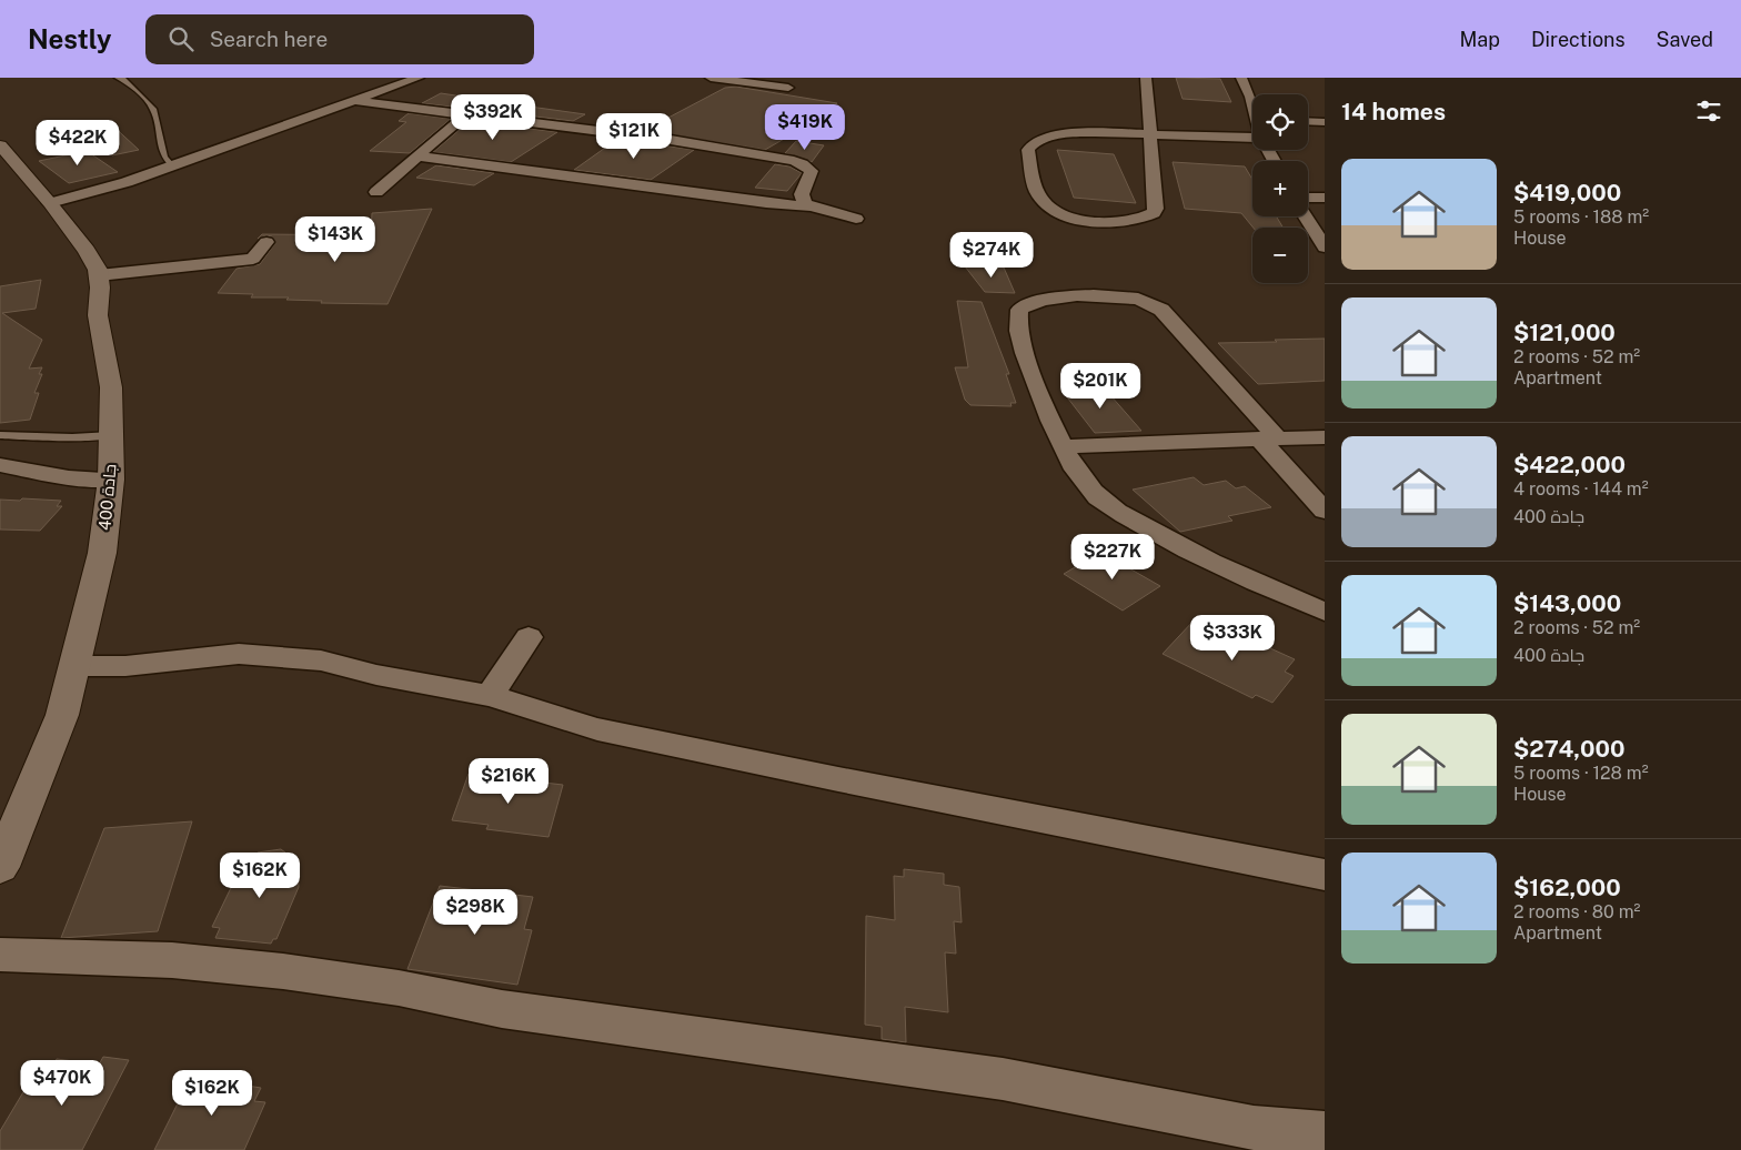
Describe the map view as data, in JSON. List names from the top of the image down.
{
  "streets": {
    "main road": ["جادة 400"]
  },
  "page": {
    "header": "Nestly",
    "search": "Search here",
    "nav": ["Map", "Directions", "Saved"],
    "heading": "14 homes",
    "map_buttons": ["+", "−"],
    "price": [
      "$392K",
      "$419K",
      "$121K",
      "$422K",
      "$143K",
      "$274K",
      "$201K",
      "$227K",
      "$333K",
      "$216K",
      "$162K",
      "$298K",
      "$470K",
      "$162K"
    ],
    "list": [
      {
        "name": "$419,000",
        "note": "5 rooms · 188 m² · House"
      },
      {
        "name": "$121,000",
        "note": "2 rooms · 52 m² · Apartment"
      },
      {
        "name": "$422,000",
        "note": "4 rooms · 144 m² · جادة 400"
      },
      {
        "name": "$143,000",
        "note": "2 rooms · 52 m² · جادة 400"
      },
      {
        "name": "$274,000",
        "note": "5 rooms · 128 m² · House"
      },
      {
        "name": "$162,000",
        "note": "2 rooms · 80 m² · Apartment"
      }
    ]
  }
}
